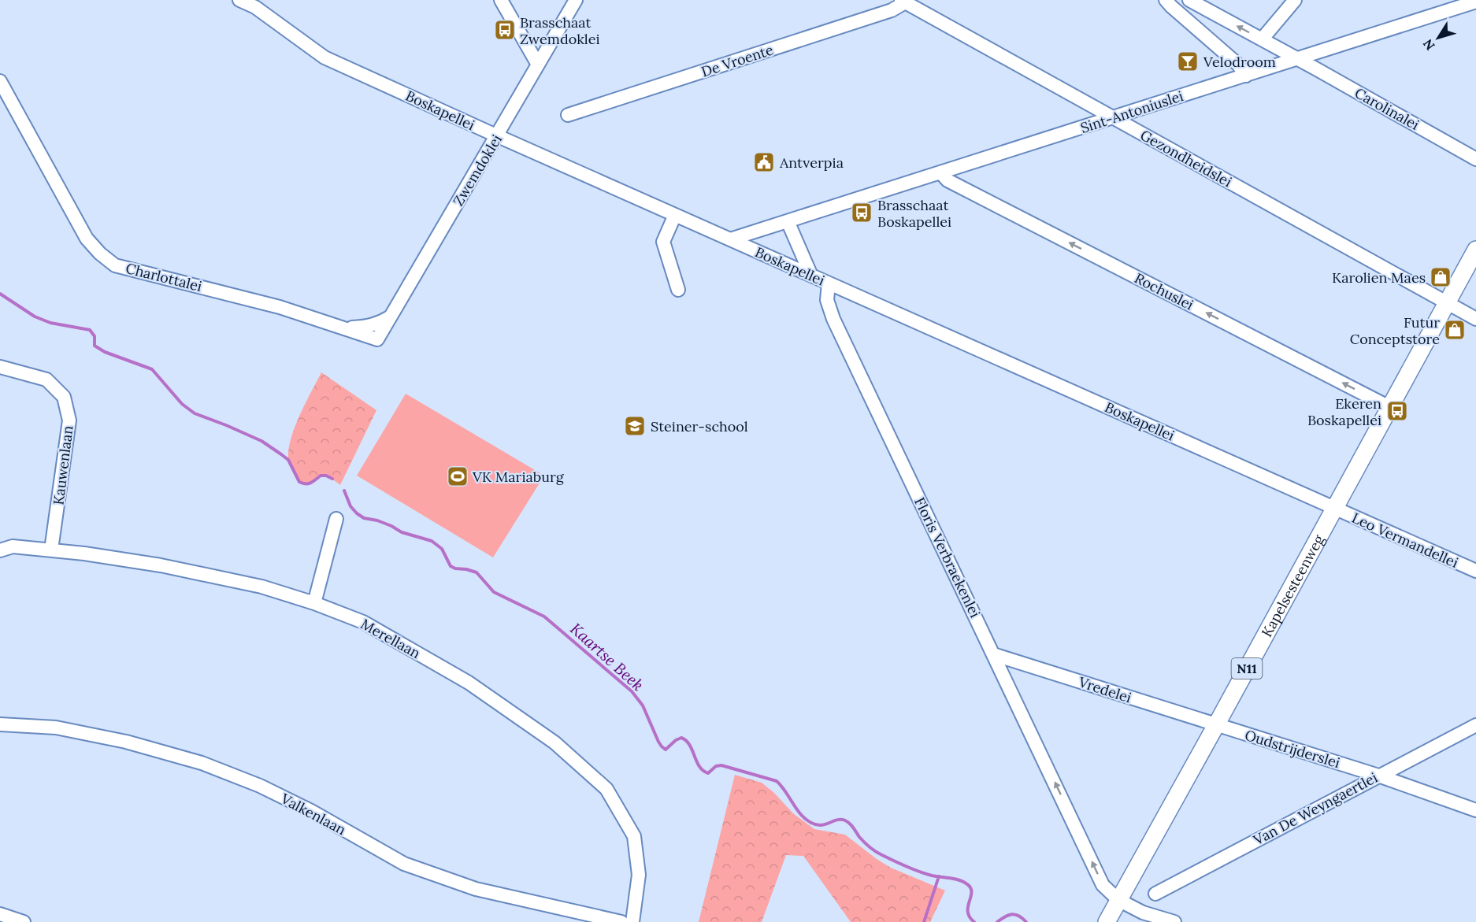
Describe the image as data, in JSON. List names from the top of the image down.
{
  "streets": {
    "main road": ["Kapelsesteenweg", "N11"],
    "street": [
      "De Vroente",
      "Carolinalei",
      "Boskapellei",
      "Sint-Antoniuslei",
      "Gezondheidslei",
      "Zwemdoklei",
      "Charlottalei",
      "Rochuslei",
      "Kauwenlaan",
      "Leo Vermandellei",
      "Floris Verbraekenlei",
      "Merellaan",
      "Vredelei",
      "Oudstrijderslei",
      "Van De Weyngaertlei",
      "Valkenlaan"
    ]
  },
  "crossings": [
    ["De Vroente", "Gezondheidslei"],
    ["Carolinalei", "Sint-Antoniuslei"],
    ["Boskapellei", "Sint-Antoniuslei"],
    ["Boskapellei", "Zwemdoklei"],
    ["Boskapellei", "Leo Vermandellei"],
    ["Boskapellei", "Floris Verbraekenlei"],
    ["Boskapellei", "Kapelsesteenweg"],
    ["Sint-Antoniuslei", "Gezondheidslei"],
    ["Sint-Antoniuslei", "Rochuslei"],
    ["Gezondheidslei", "Kapelsesteenweg"],
    ["Zwemdoklei", "Charlottalei"],
    ["Rochuslei", "Kapelsesteenweg"],
    ["Kauwenlaan", "Merellaan"],
    ["Leo Vermandellei", "Kapelsesteenweg"],
    ["Floris Verbraekenlei", "Kapelsesteenweg"],
    ["Floris Verbraekenlei", "Vredelei"],
    ["Kapelsesteenweg", "Vredelei"],
    ["Kapelsesteenweg", "Oudstrijderslei"],
    ["Vredelei", "Oudstrijderslei"],
    ["Oudstrijderslei", "Van De Weyngaertlei"]
  ],
  "one_way": ["Rochuslei", "Floris Verbraekenlei"],
  "water": ["Kaartse Beek"],
  "places": {
    "bus stop": ["Brasschaat Zwemdoklei", "Brasschaat Boskapellei", "Ekeren Boskapellei"],
    "bar": ["Velodroom"],
    "public building": ["Antverpia"],
    "shop": ["Karolien Maes", "Futur Conceptstore"],
    "school or university": ["Steiner-school"],
    "sports": ["VK Mariaburg"]
  },
  "north": "bottom left"
}
